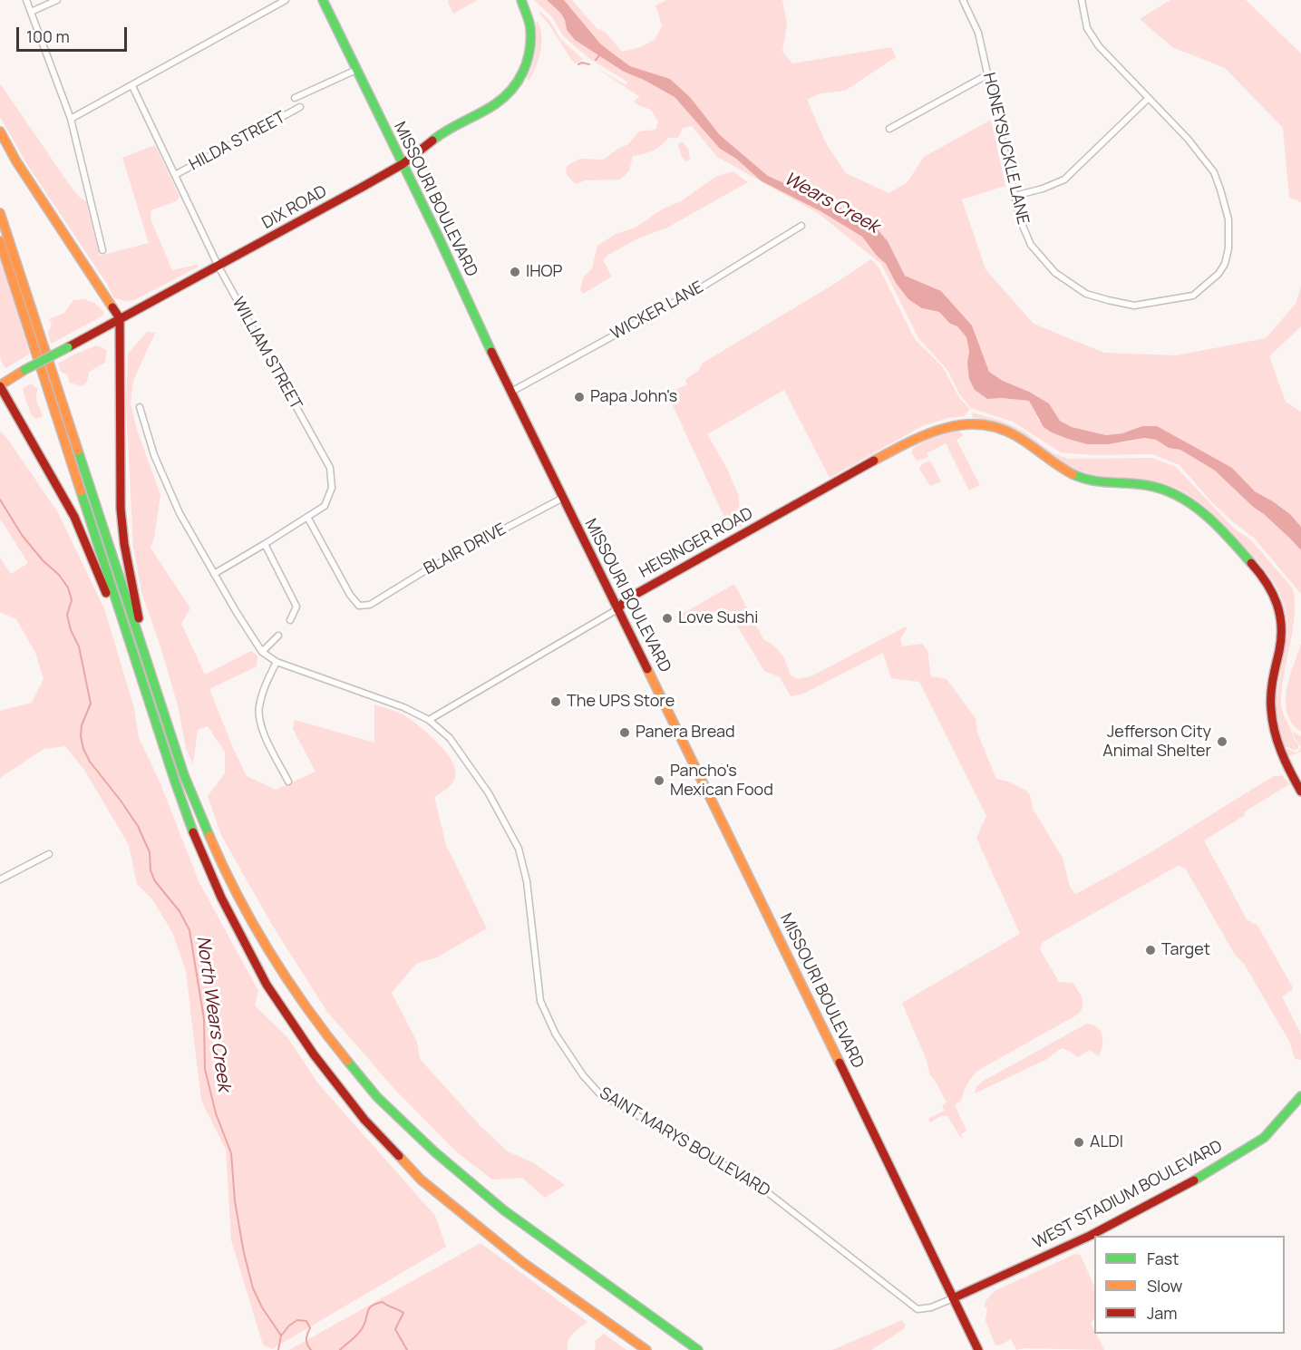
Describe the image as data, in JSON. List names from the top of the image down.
{
  "streets": {
    "main road": [
      "MISSOURI BOULEVARD",
      "DIX ROAD",
      "HEISINGER ROAD",
      "WEST STADIUM BOULEVARD"
    ],
    "street": [
      "HILDA STREET",
      "HONEYSUCKLE LANE",
      "WICKER LANE",
      "WILLIAM STREET",
      "BLAIR DRIVE",
      "SAINT MARYS BOULEVARD"
    ]
  },
  "crossings": [
    ["HILDA STREET", "MISSOURI BOULEVARD"],
    ["HILDA STREET", "WILLIAM STREET"],
    ["MISSOURI BOULEVARD", "DIX ROAD"],
    ["MISSOURI BOULEVARD", "WICKER LANE"],
    ["MISSOURI BOULEVARD", "HEISINGER ROAD"],
    ["MISSOURI BOULEVARD", "BLAIR DRIVE"],
    ["MISSOURI BOULEVARD", "SAINT MARYS BOULEVARD"],
    ["MISSOURI BOULEVARD", "WEST STADIUM BOULEVARD"],
    ["DIX ROAD", "WILLIAM STREET"],
    ["WILLIAM STREET", "BLAIR DRIVE"],
    ["WILLIAM STREET", "SAINT MARYS BOULEVARD"],
    ["HEISINGER ROAD", "SAINT MARYS BOULEVARD"],
    ["SAINT MARYS BOULEVARD", "WEST STADIUM BOULEVARD"]
  ],
  "water": ["Wears Creek", "North Wears Creek"],
  "places": [
    "IHOP",
    "Papa John's",
    "Love Sushi",
    "The UPS Store",
    "Panera Bread",
    "Jefferson City Animal Shelter",
    "Pancho's Mexican Food",
    "Target",
    "ALDI"
  ],
  "legend": ["Fast", "Slow", "Jam"],
  "scale_bar": "100 m"
}
